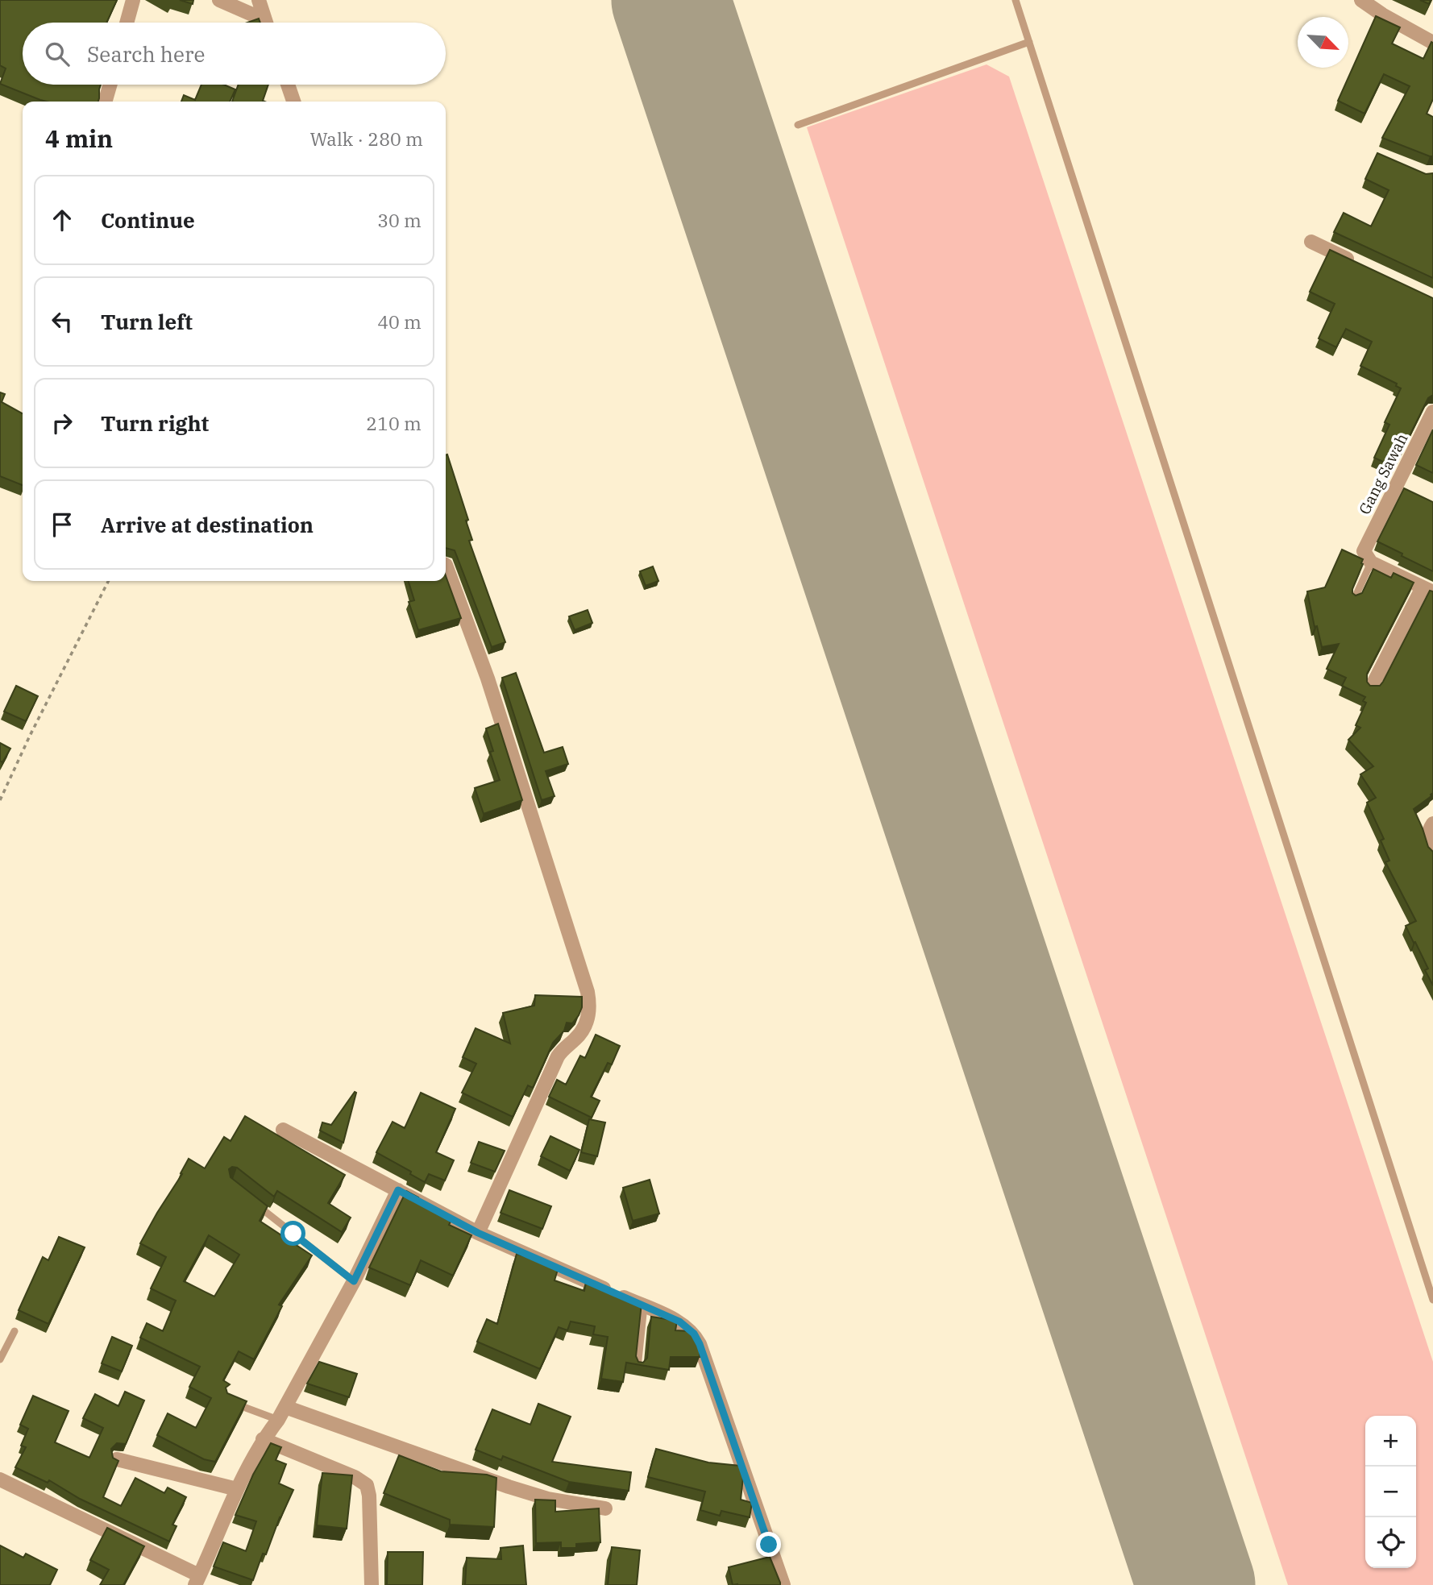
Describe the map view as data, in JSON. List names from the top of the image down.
{
  "streets": {
    "street": ["Gang Sawah"]
  },
  "north": "bottom right",
  "page": {
    "search": "Search here",
    "heading": ["4 min", "Walk · 280 m"],
    "list": [
      ["Continue", "30 m"],
      ["Turn left", "40 m"],
      ["Turn right", "210 m"],
      "Arrive at destination"
    ],
    "map_buttons": ["+", "−"]
  }
}
